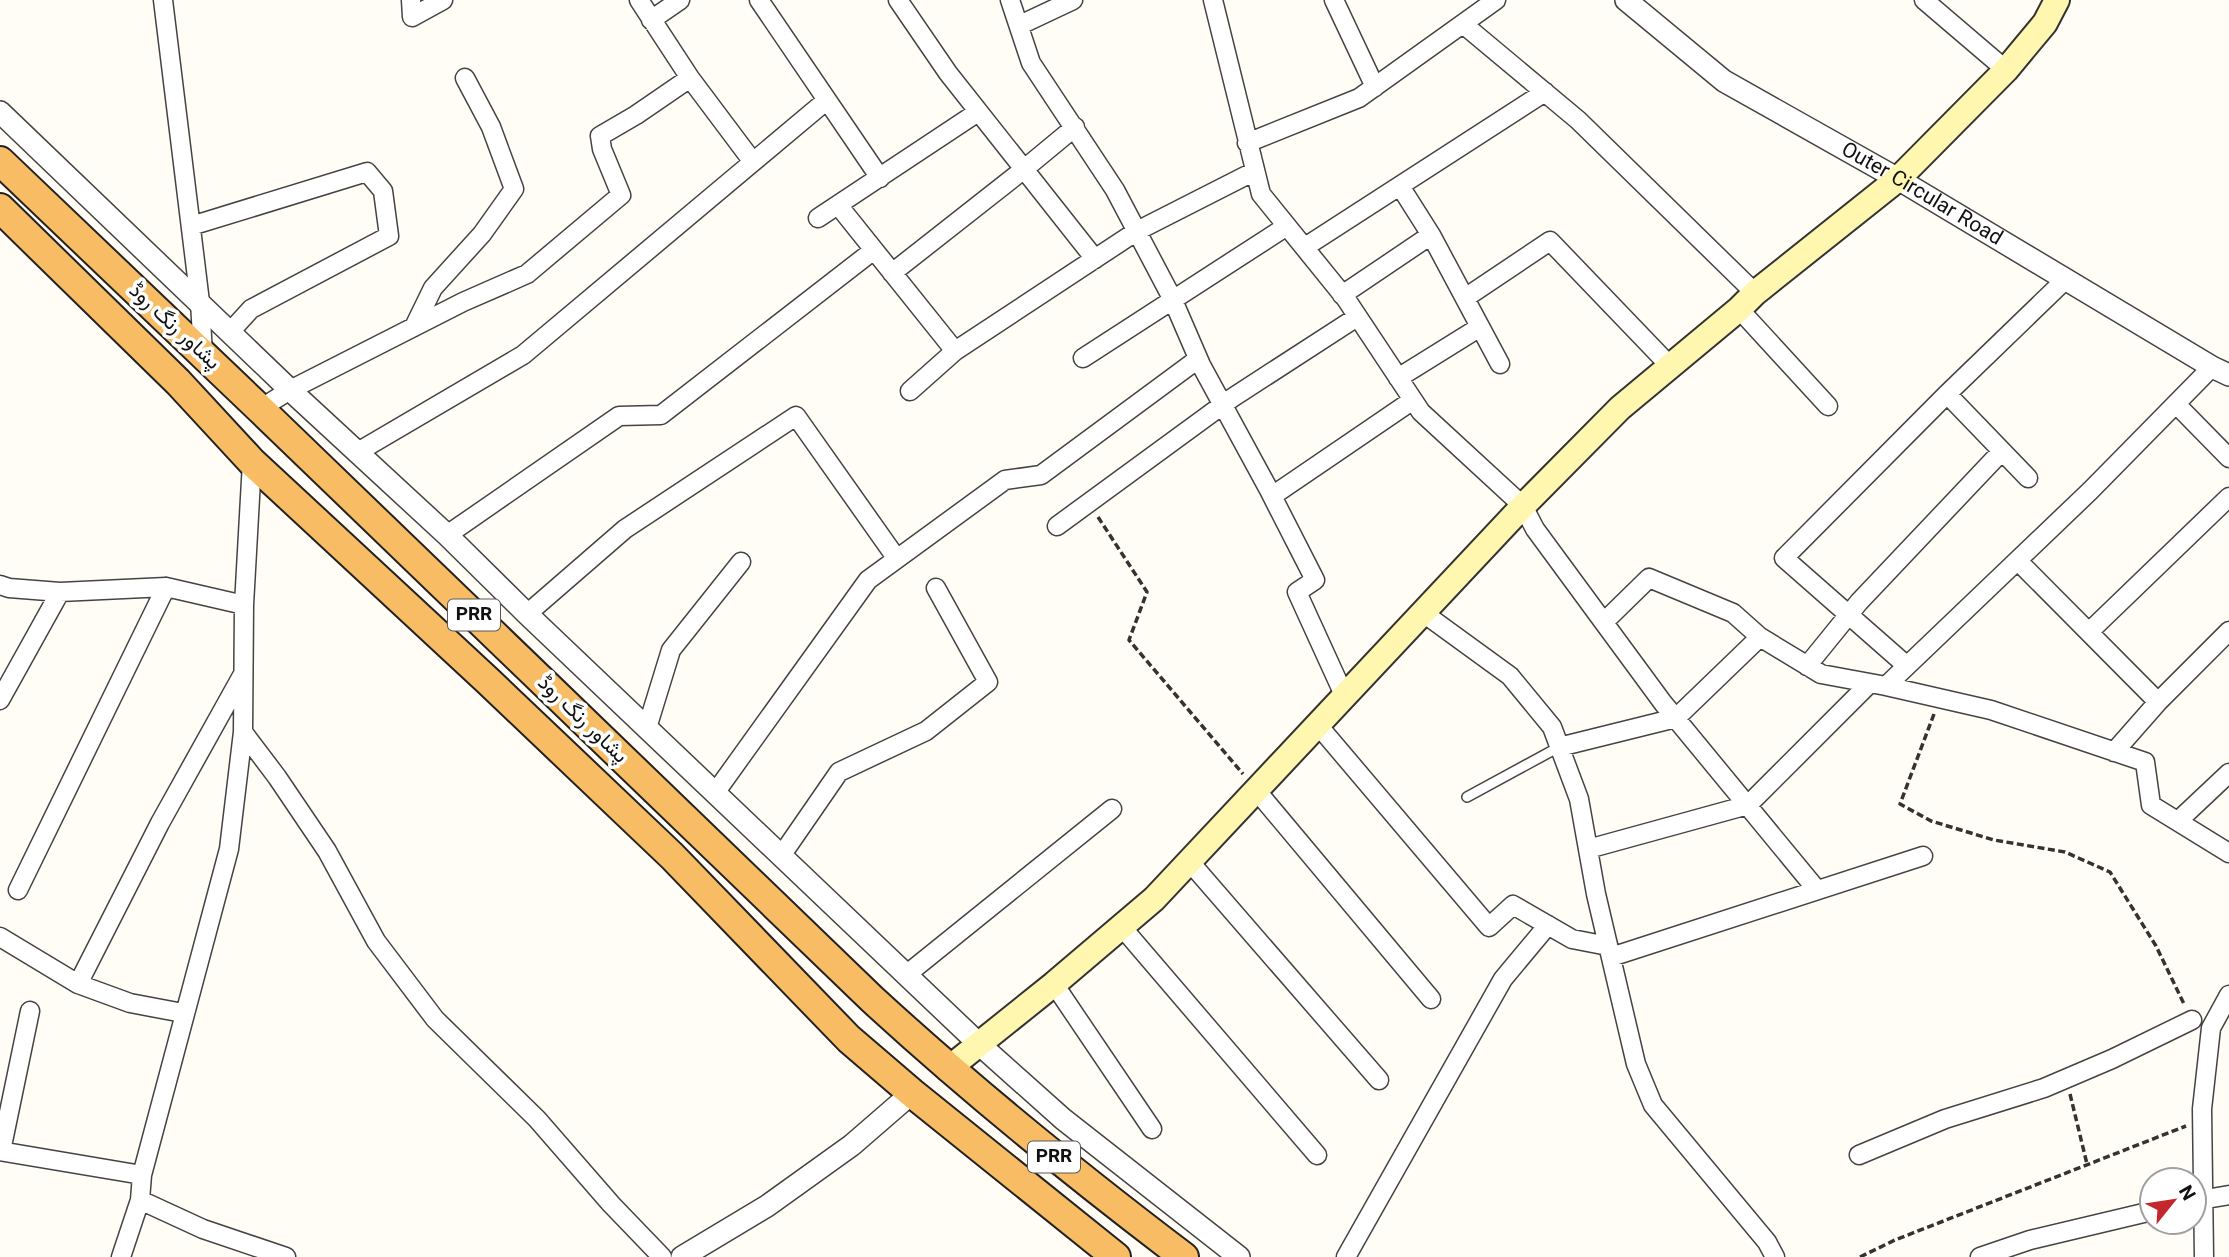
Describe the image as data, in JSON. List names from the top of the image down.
{
  "streets": {
    "highway": ["پشاور رنگ روڈ", "PRR"],
    "street": ["Outer Circular Road"]
  },
  "north": "top right"
}
